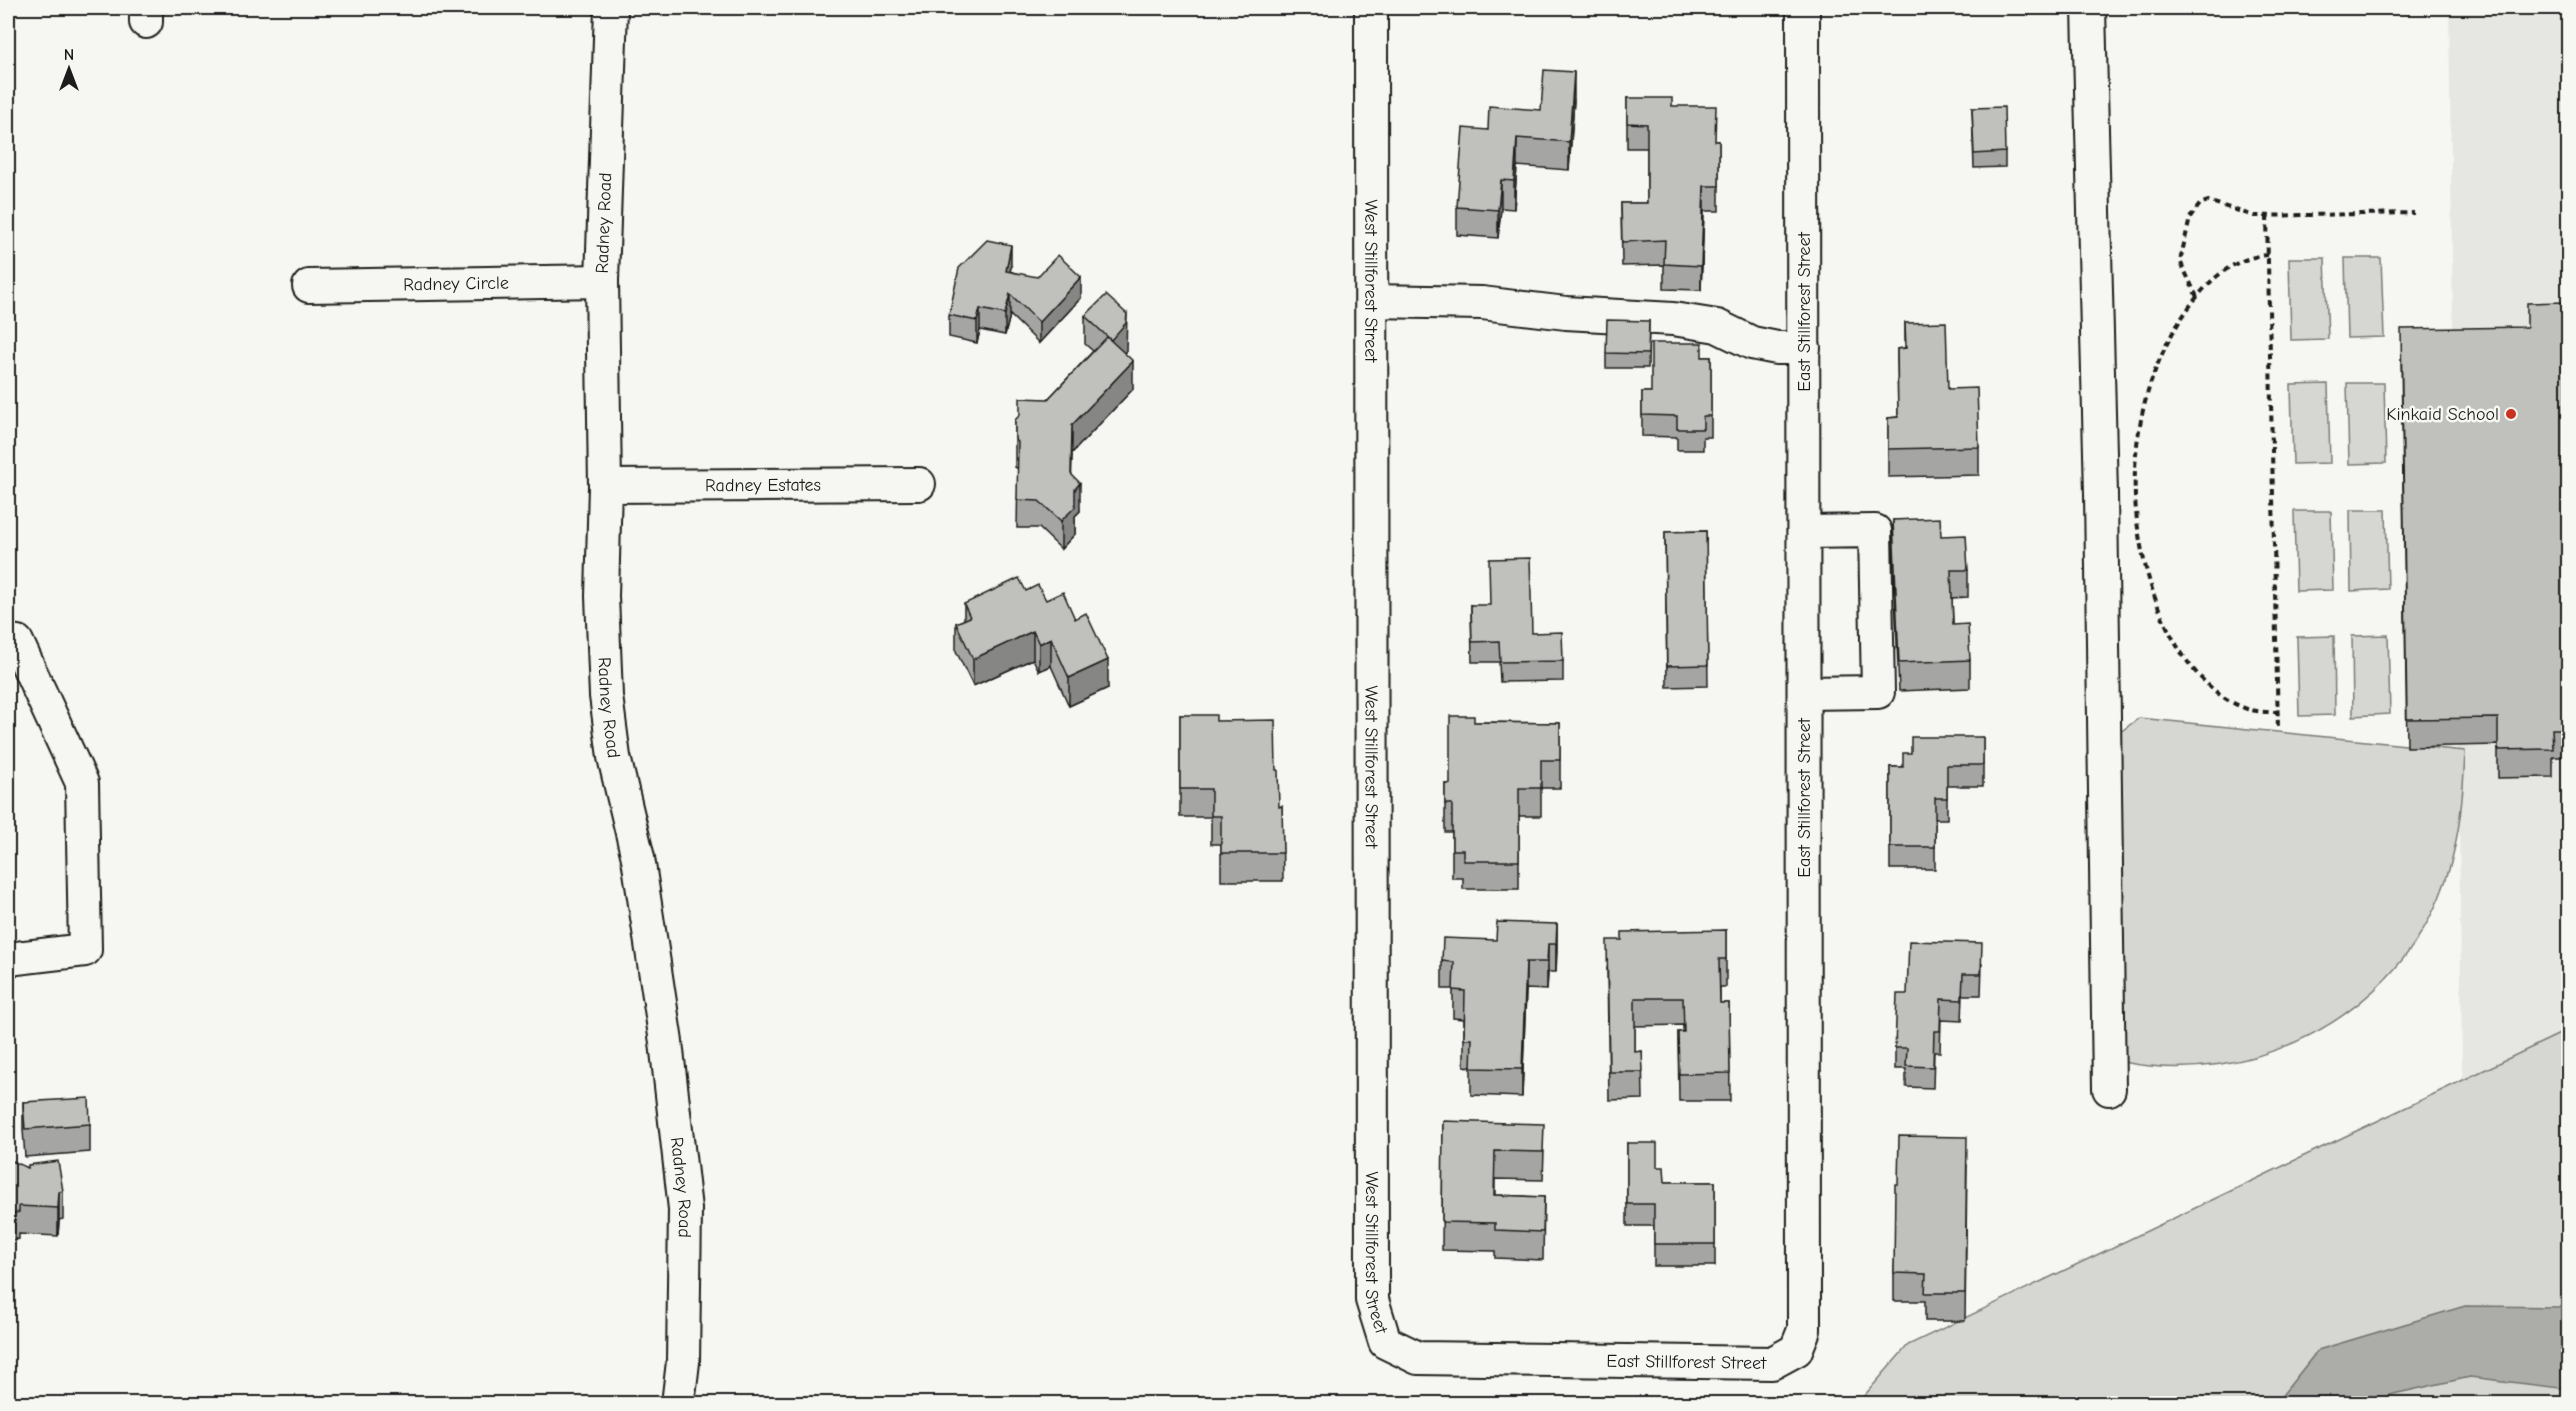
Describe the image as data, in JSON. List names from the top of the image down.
{
  "streets": {
    "street": [
      "Radney Road",
      "West Stillforest Street",
      "Radney Circle",
      "East Stillforest Street",
      "Radney Estates"
    ]
  },
  "crossings": [
    ["Radney Road", "Radney Circle"],
    ["Radney Road", "Radney Estates"],
    ["West Stillforest Street", "East Stillforest Street"]
  ],
  "places": ["Kinkaid School"],
  "north": "top"
}
